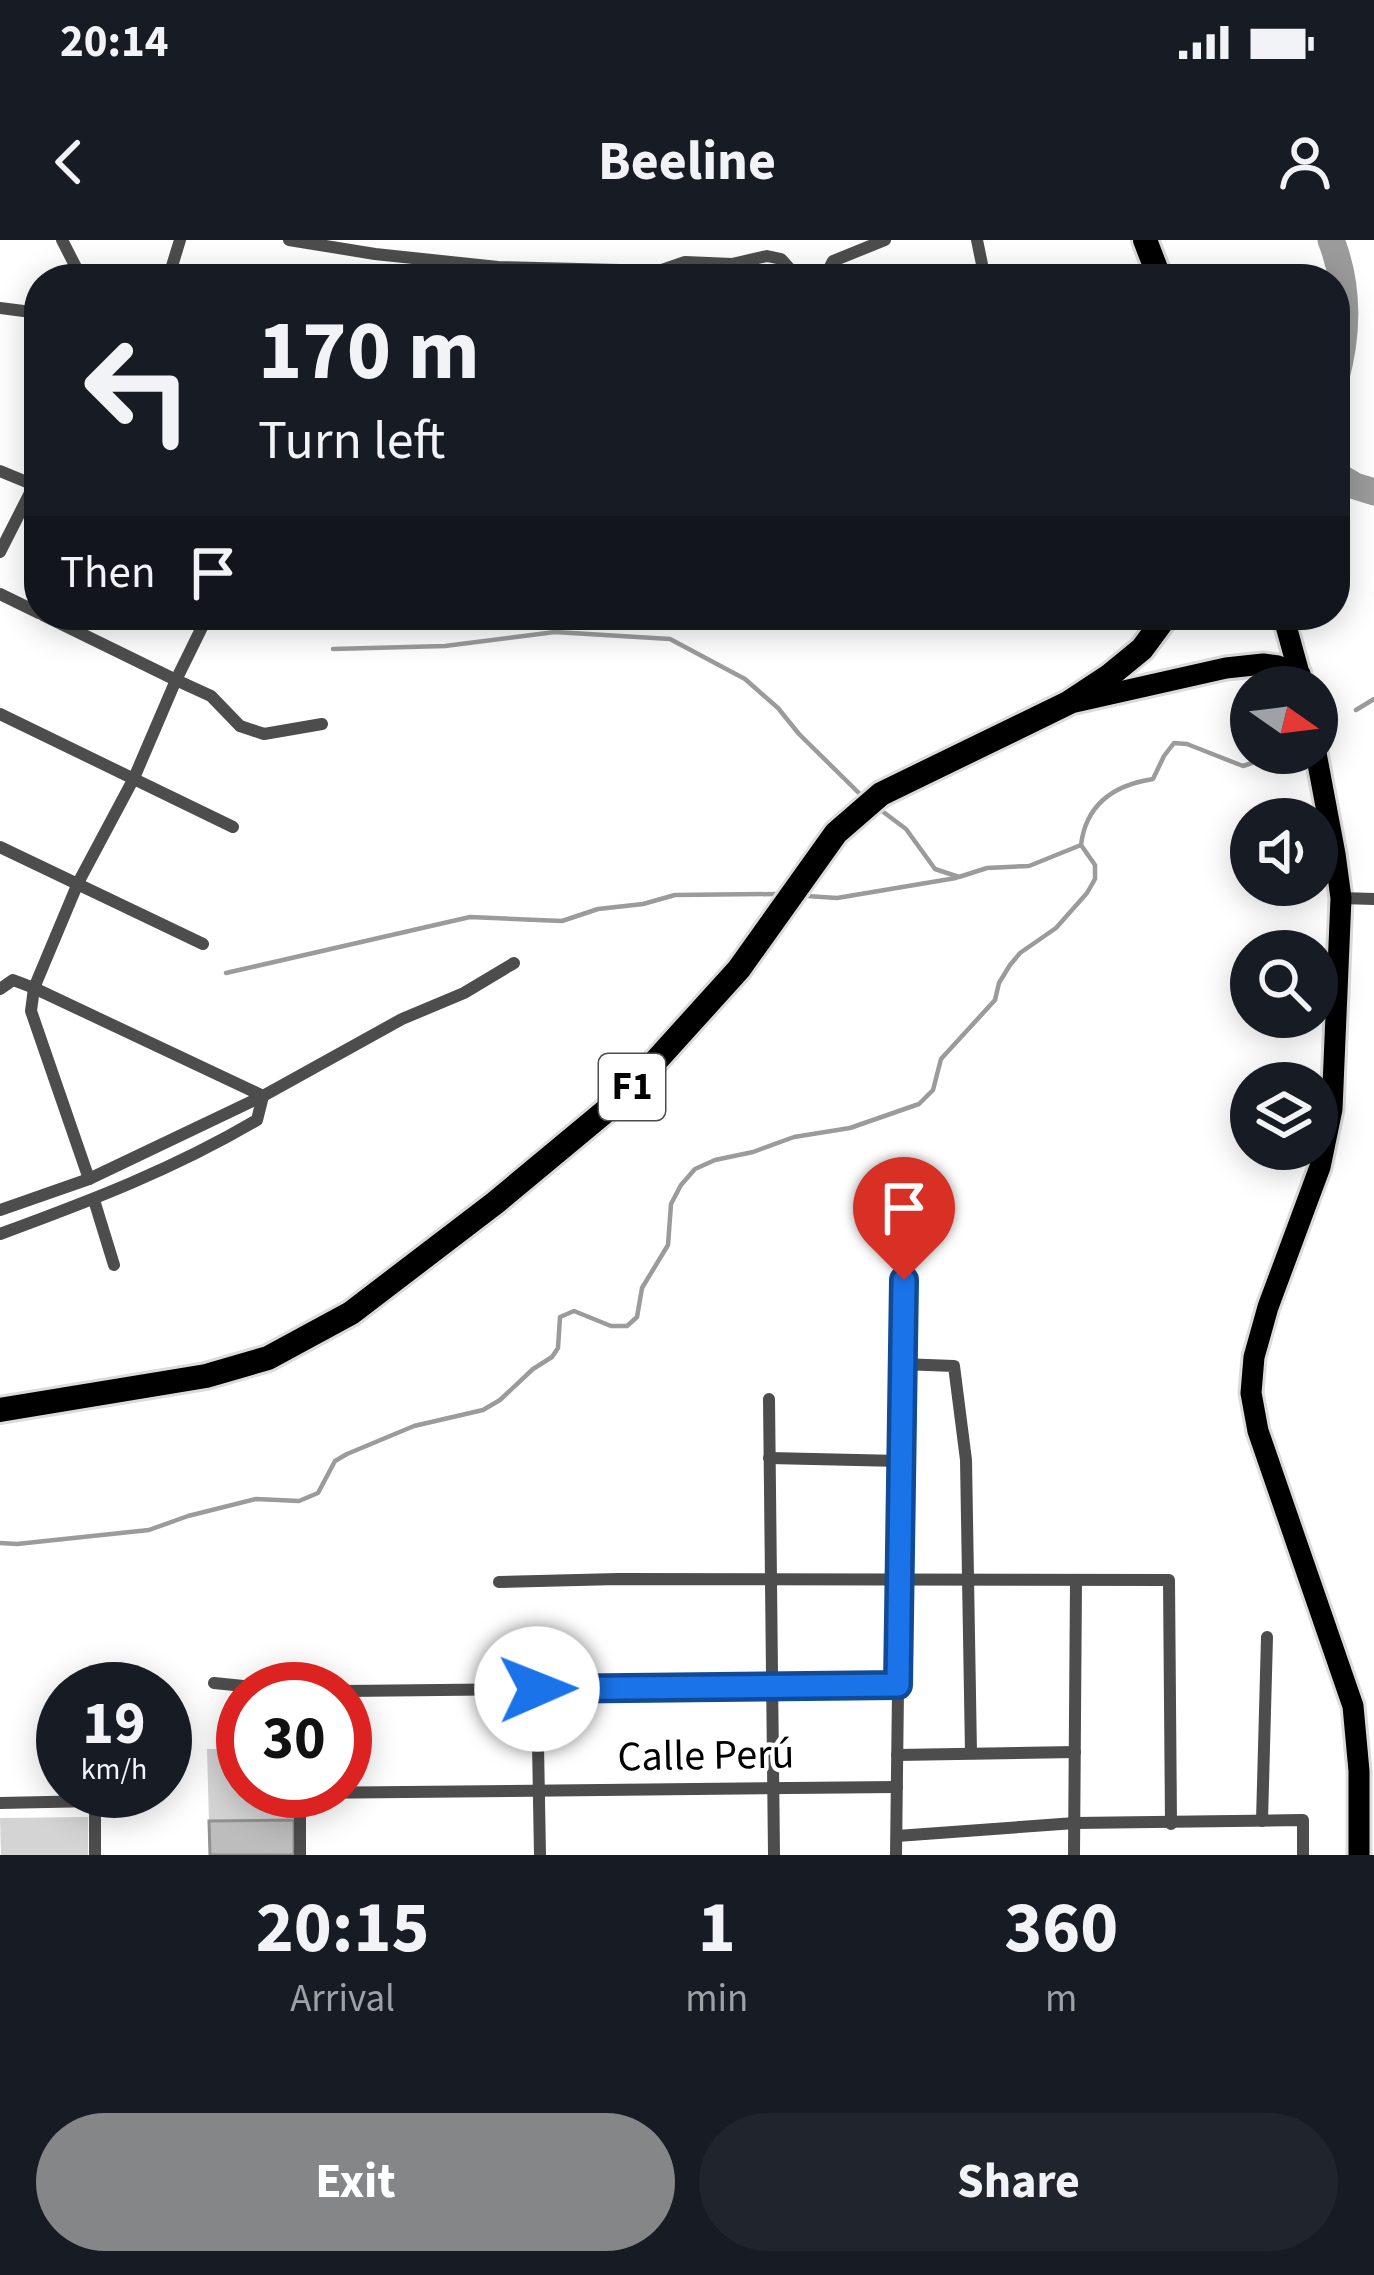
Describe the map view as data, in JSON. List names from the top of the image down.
{
  "streets": {
    "highway": ["F1"],
    "street": ["Calle Perú"]
  },
  "north": "right",
  "page": {
    "status": "20:14",
    "header": "Beeline",
    "turn": ["170 m", "Turn left"],
    "then": "Then",
    "speed": "19 km/h",
    "limit": "30",
    "eta": [
      "20:15",
      "Arrival",
      "1",
      "min",
      "360",
      "m"
    ],
    "buttons": ["Exit", "Share"]
  }
}
